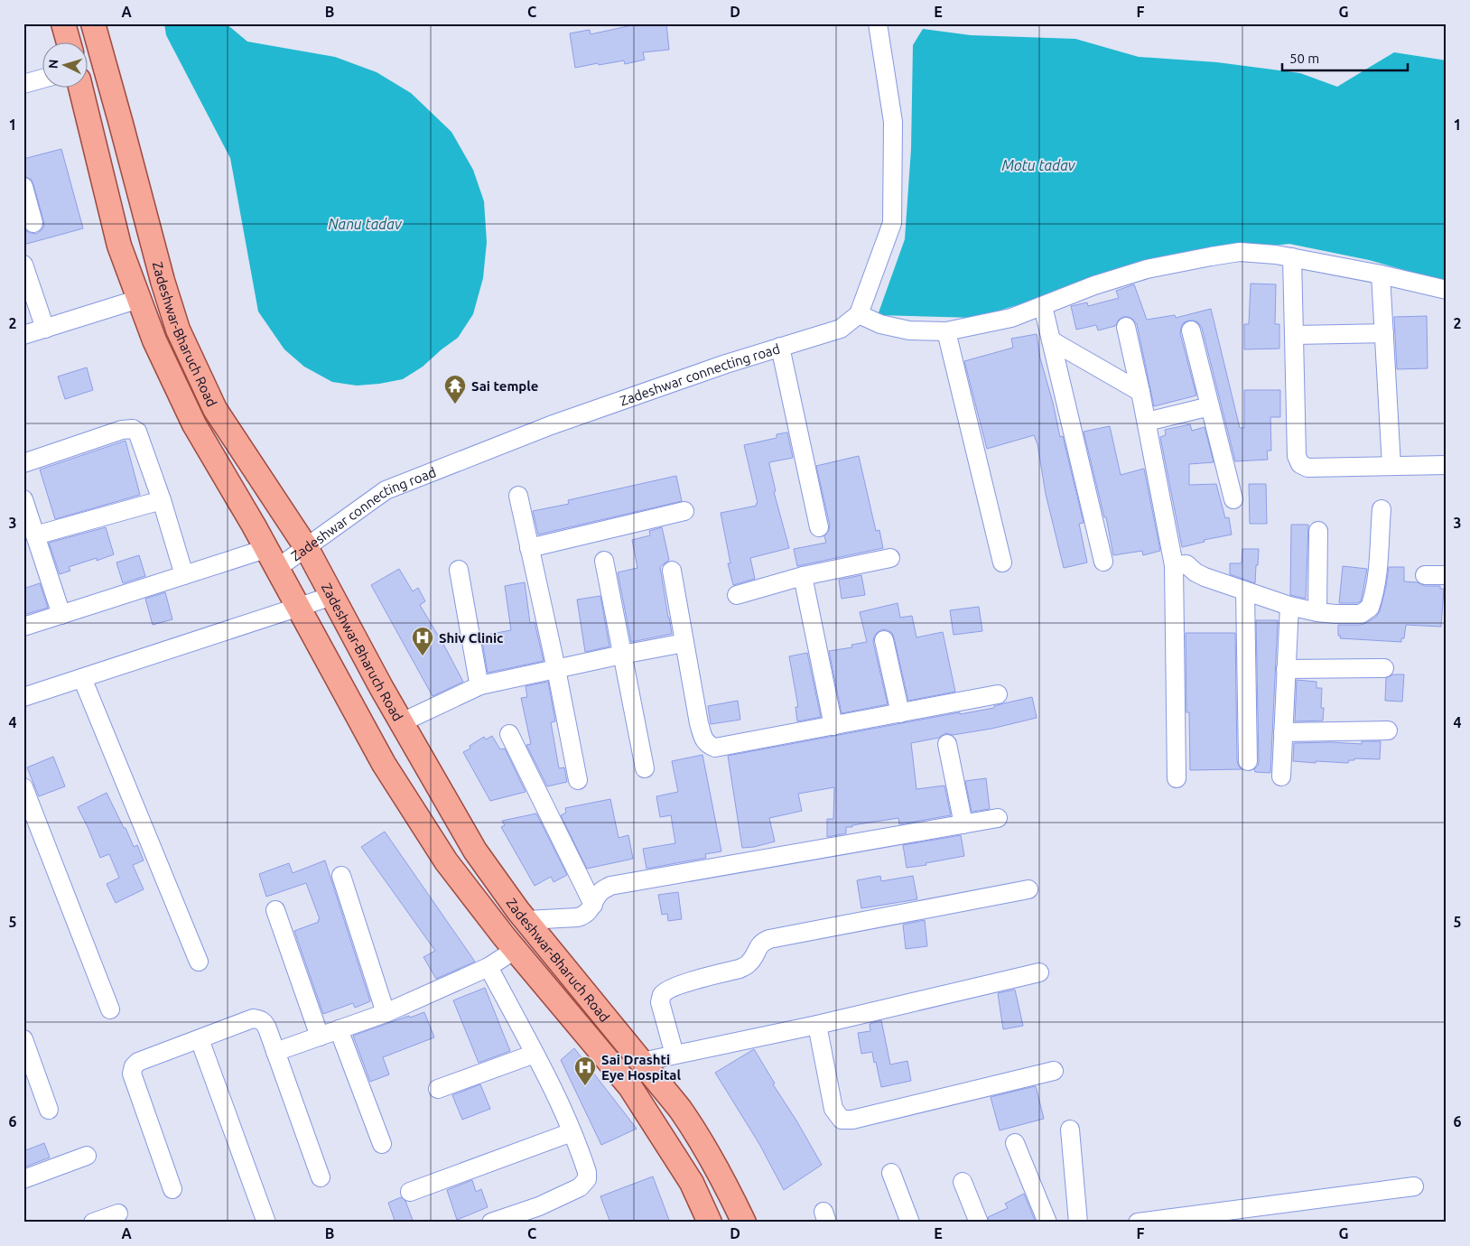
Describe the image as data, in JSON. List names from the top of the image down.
{
  "streets": {
    "main road": ["Zadeshwar-Bharuch Road"],
    "street": ["Zadeshwar connecting road"]
  },
  "crossings": [
    ["Zadeshwar-Bharuch Road", "Zadeshwar connecting road"]
  ],
  "water": ["Motu tadav", "Nanu tadav"],
  "places": {
    "temple": ["Sai temple"],
    "hospital": ["Shiv Clinic", "Sai Drashti Eye Hospital"]
  },
  "scale_bar": "50 m",
  "north": "left",
  "grid": {
    "columns": [
      "A",
      "B",
      "C",
      "D",
      "E",
      "F",
      "G"
    ],
    "rows": [
      "1",
      "2",
      "3",
      "4",
      "5",
      "6"
    ]
  }
}
